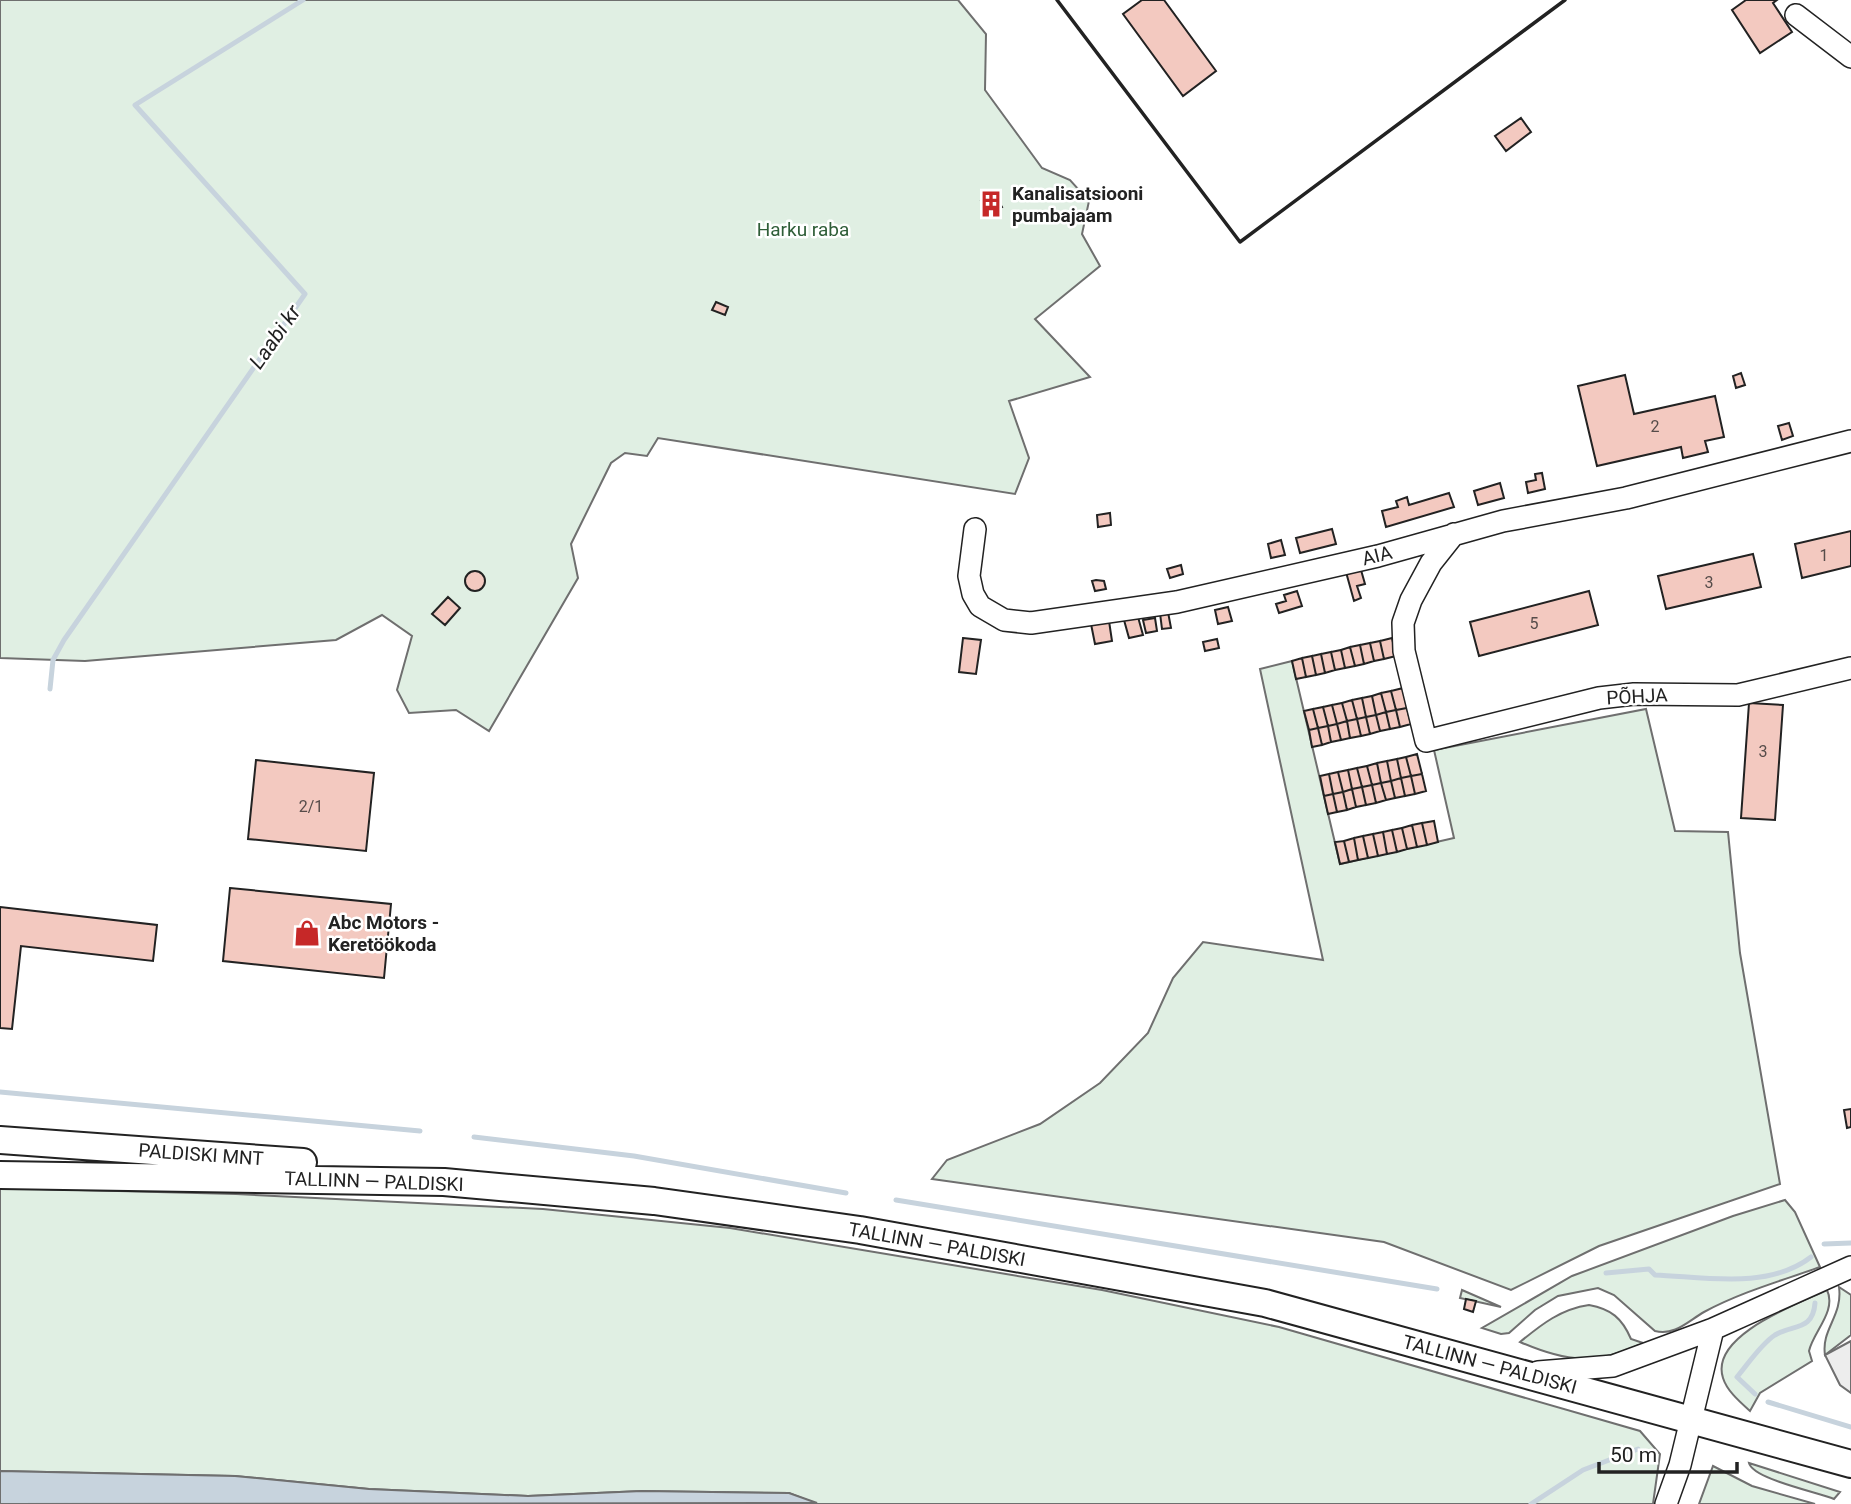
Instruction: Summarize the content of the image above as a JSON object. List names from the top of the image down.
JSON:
{
  "streets": {
    "main road": ["PALDISKI MNT", "TALLINN — PALDISKI"],
    "street": ["AIA", "PÕHJA"]
  },
  "crossings": [
    ["AIA", "PÕHJA"],
    ["PALDISKI MNT", "TALLINN — PALDISKI"]
  ],
  "water": ["Laabi kr"],
  "parks": ["Harku raba"],
  "places": {
    "building": ["Kanalisatsiooni pumbajaam"],
    "shop": ["Abc Motors - Keretöökoda"]
  },
  "house_numbers": [
    "2",
    "1",
    "3",
    "5",
    "3",
    "2/1"
  ],
  "scale_bar": "50 m"
}
